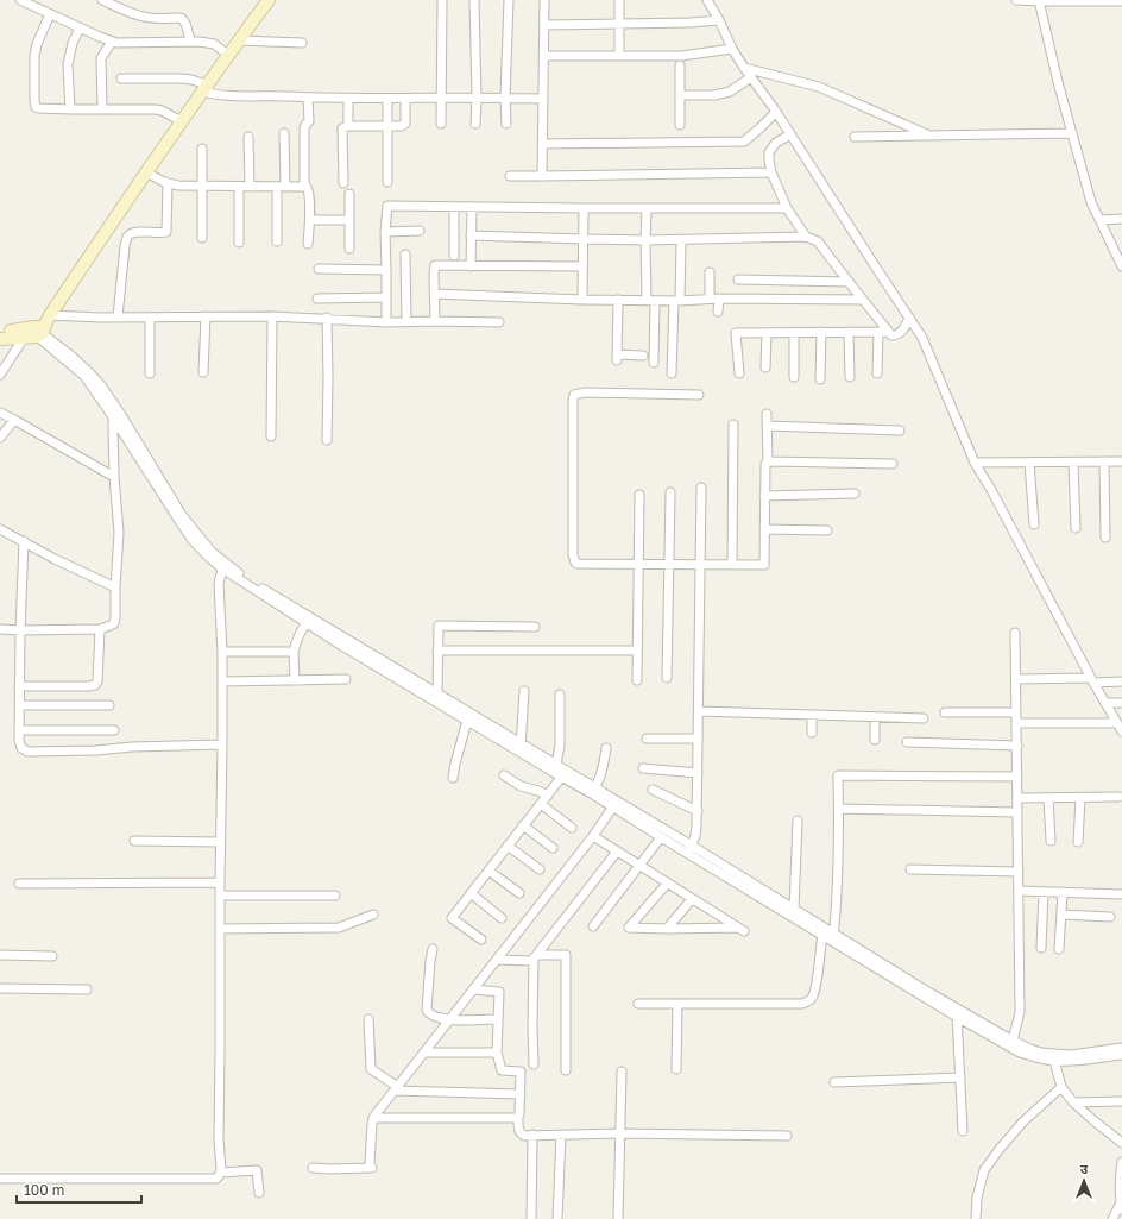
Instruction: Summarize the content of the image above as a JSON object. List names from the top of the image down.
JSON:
{
  "scale_bar": "100 m",
  "north": "top"
}
